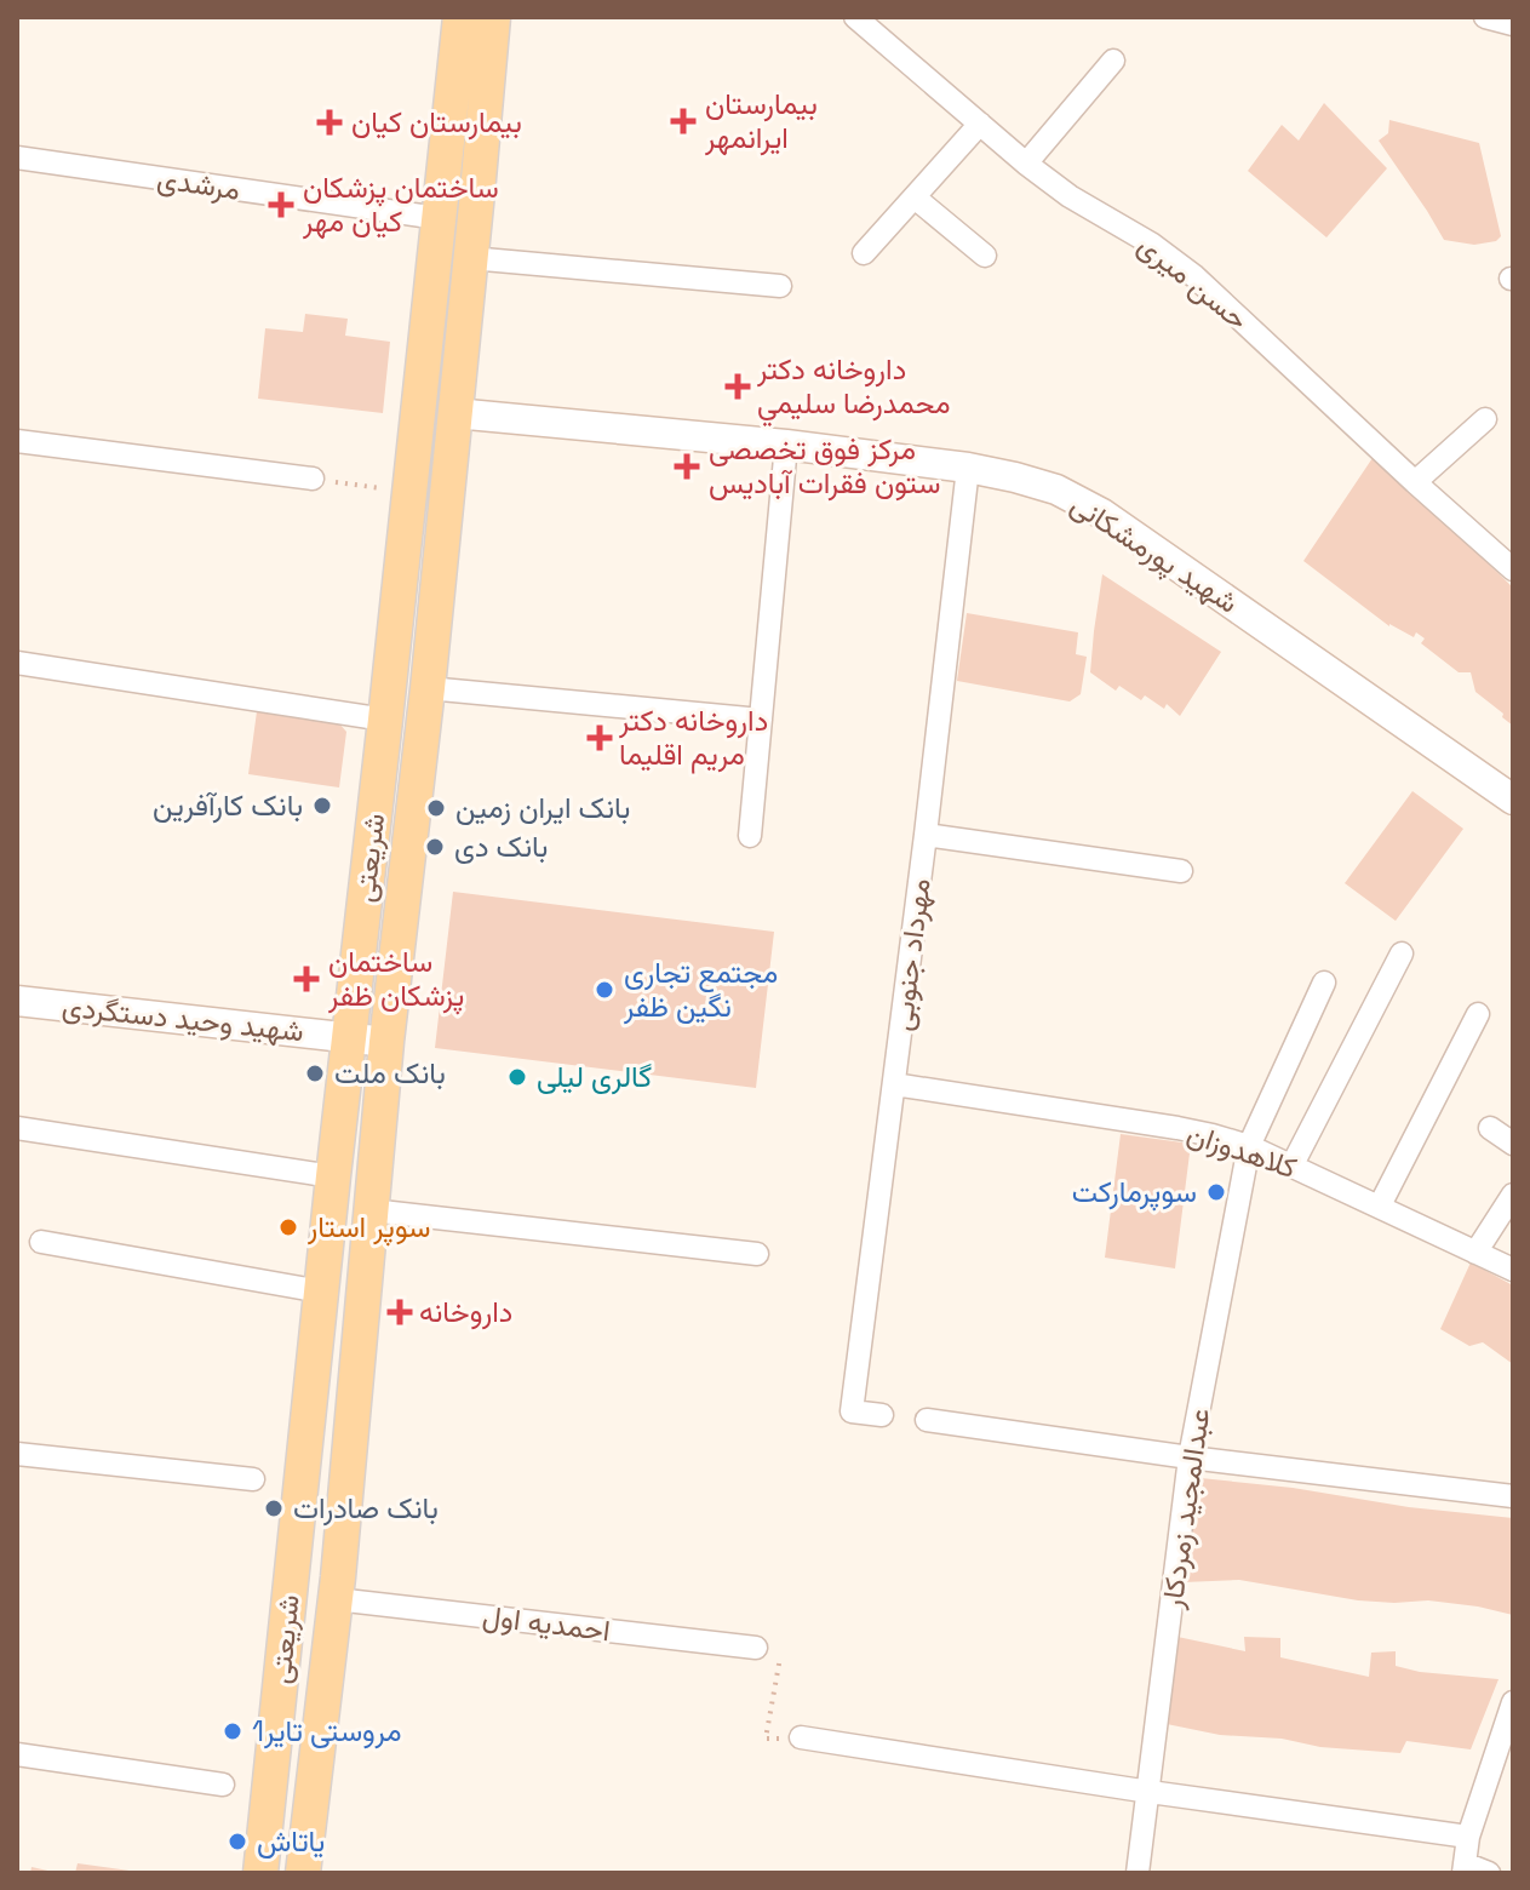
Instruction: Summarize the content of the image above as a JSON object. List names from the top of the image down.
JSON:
{
  "streets": {
    "main road": ["شریعتی"],
    "street": [
      "مرشدی",
      "حسن میری",
      "شهید پورمشکانی",
      "مهرداد جنوبی",
      "شهید وحید دستگردی",
      "کلاهدوزان",
      "عبدالمجید زمردکار",
      "احمدیه اول"
    ]
  },
  "crossings": [
    ["مرشدی", "شریعتی"],
    ["شهید پورمشکانی", "شریعتی"],
    ["شهید پورمشکانی", "مهرداد جنوبی"],
    ["شریعتی", "شهید وحید دستگردی"],
    ["شریعتی", "احمدیه اول"],
    ["مهرداد جنوبی", "کلاهدوزان"],
    ["کلاهدوزان", "عبدالمجید زمردکار"]
  ],
  "places": {
    "health": [
      "بیمارستان ایرانمهر",
      "بیمارستان کیان",
      "ساختمان پزشکان کیان مهر",
      "داروخانه دكتر محمدرضا سليمي",
      "مرکز فوق تخصصی ستون فقرات آبادیس",
      "داروخانه دکتر مریم اقلیما",
      "ساختمان پزشکان ظفر",
      "داروخانه"
    ],
    "other": [
      "بانک کارآفرین",
      "بانک ایران زمین",
      "بانک دی",
      "مجتمع تجاری نگین ظفر",
      "بانک ملت",
      "گالری لیلی",
      "سوپرمارکت",
      "سوپر استار",
      "بانک صادرات",
      "مروستی تایر1",
      "یاتاش"
    ]
  }
}
